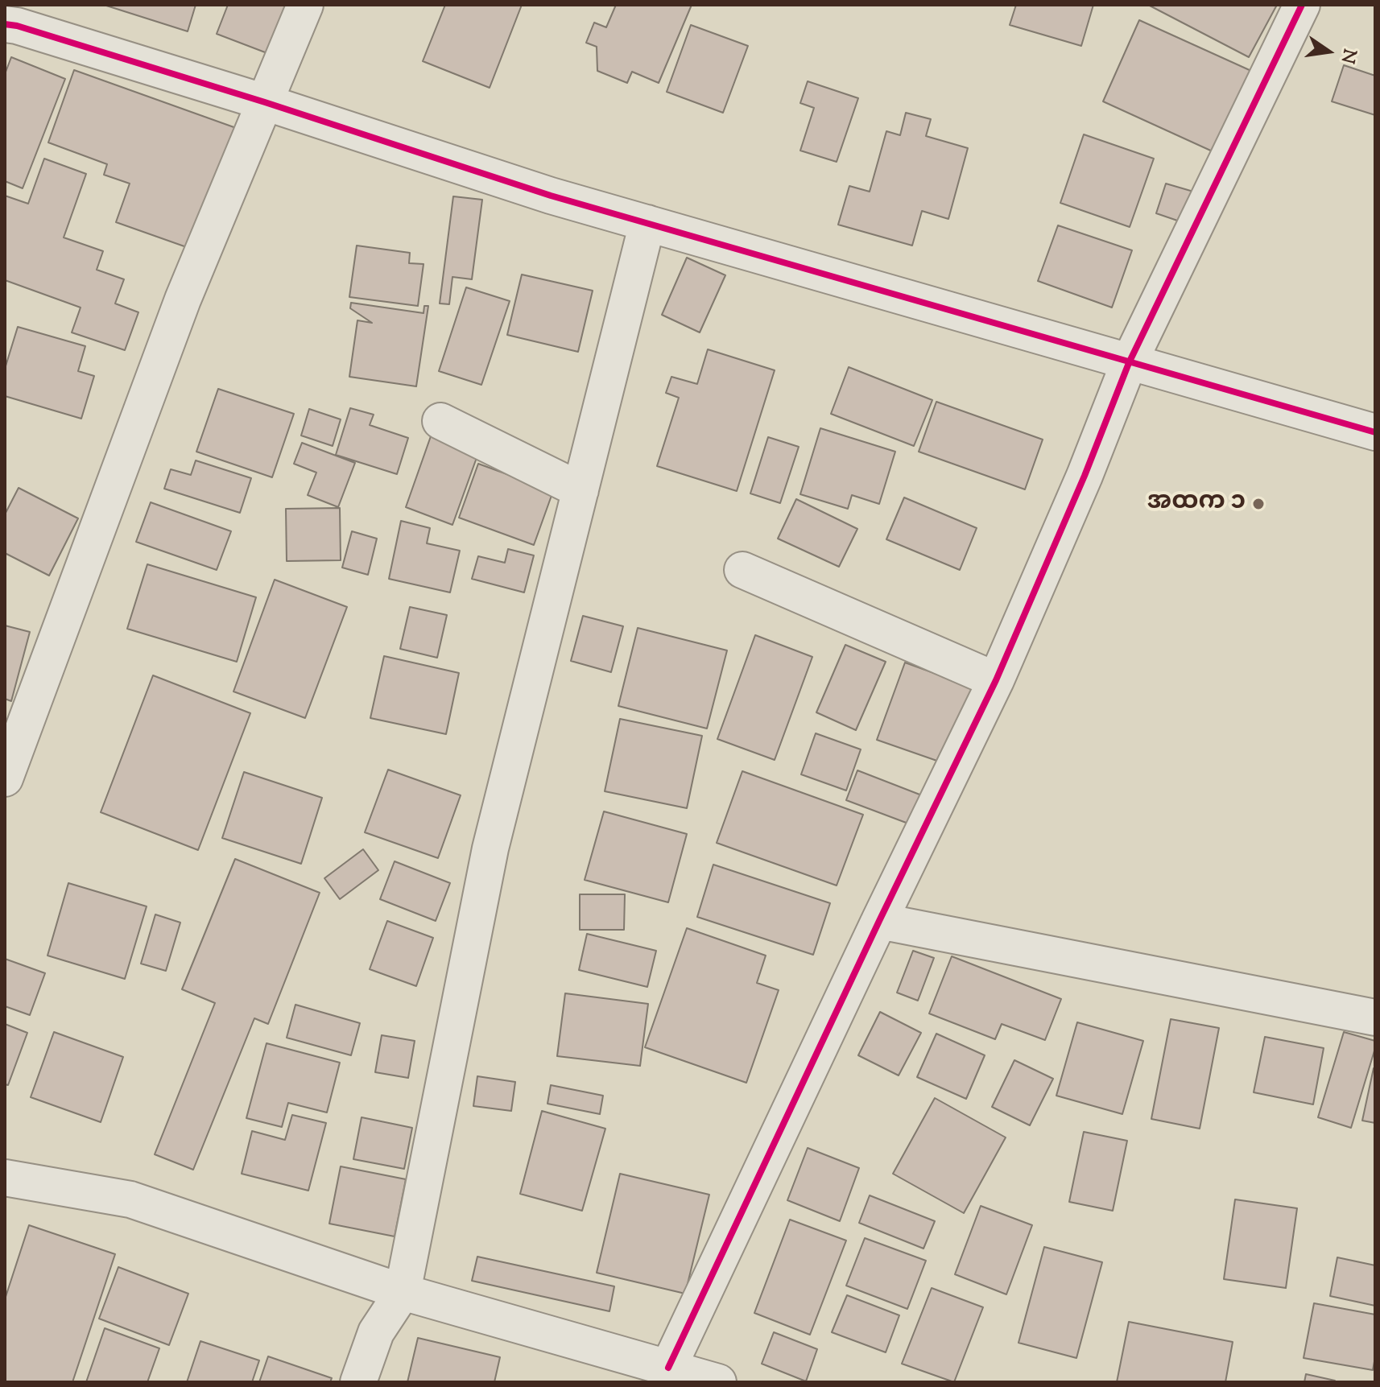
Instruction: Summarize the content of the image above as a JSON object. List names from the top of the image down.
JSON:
{
  "places": ["အထက ၁"],
  "north": "right"
}
